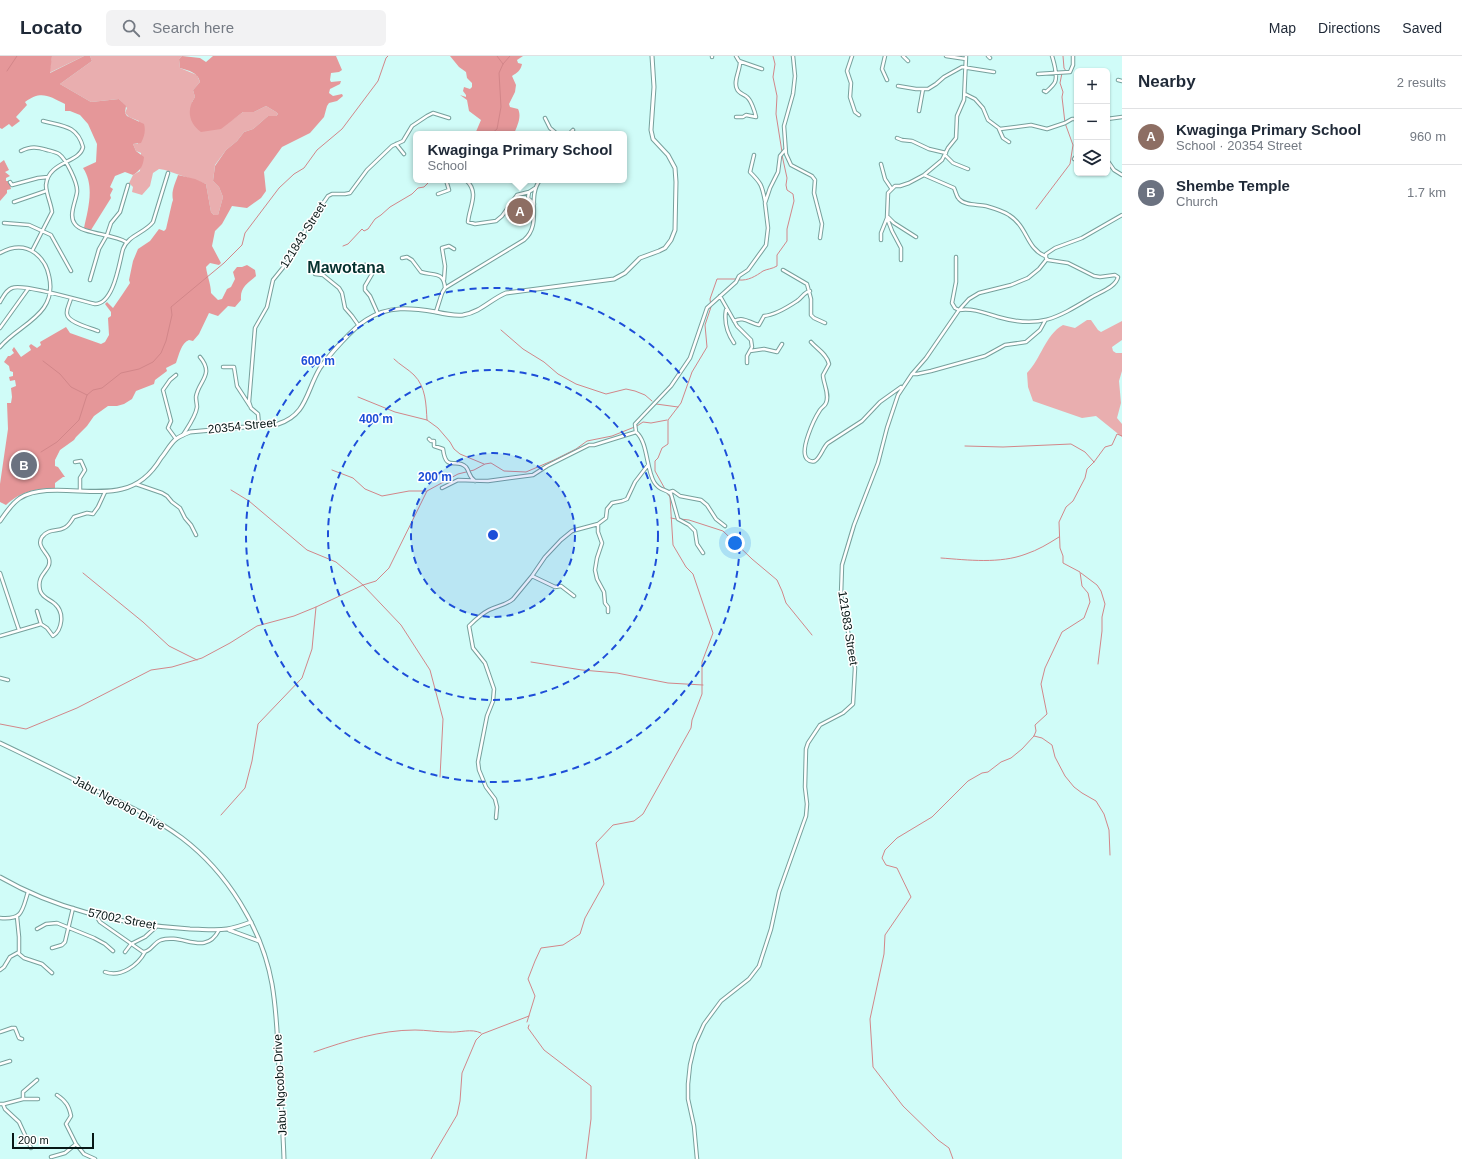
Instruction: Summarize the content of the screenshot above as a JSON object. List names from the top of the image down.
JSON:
{
  "streets": {
    "street": [
      "121843 Street",
      "20354 Street",
      "121983 Street",
      "Jabu Ngcobo Drive",
      "57002 Street"
    ]
  },
  "crossings": [
    ["121843 Street", "20354 Street"],
    ["Jabu Ngcobo Drive", "57002 Street"]
  ],
  "districts": ["Mawotana"],
  "scale_bar": "200 m",
  "page": {
    "header": "Locato",
    "search": "Search here",
    "nav": ["Map", "Directions", "Saved"],
    "heading": ["Nearby", "2 results"],
    "map_buttons": ["+", "−"],
    "list": [
      {
        "mark": "A",
        "name": "Kwaginga Primary School",
        "note": "School · 20354 Street",
        "value": "960 m"
      },
      {
        "mark": "B",
        "name": "Shembe Temple",
        "note": "Church",
        "value": "1.7 km"
      }
    ],
    "popup": ["Kwaginga Primary School", "School"],
    "pins": ["A", "B"],
    "scale": "200 m"
  },
  "rings": ["600 m", "400 m", "200 m"]
}
